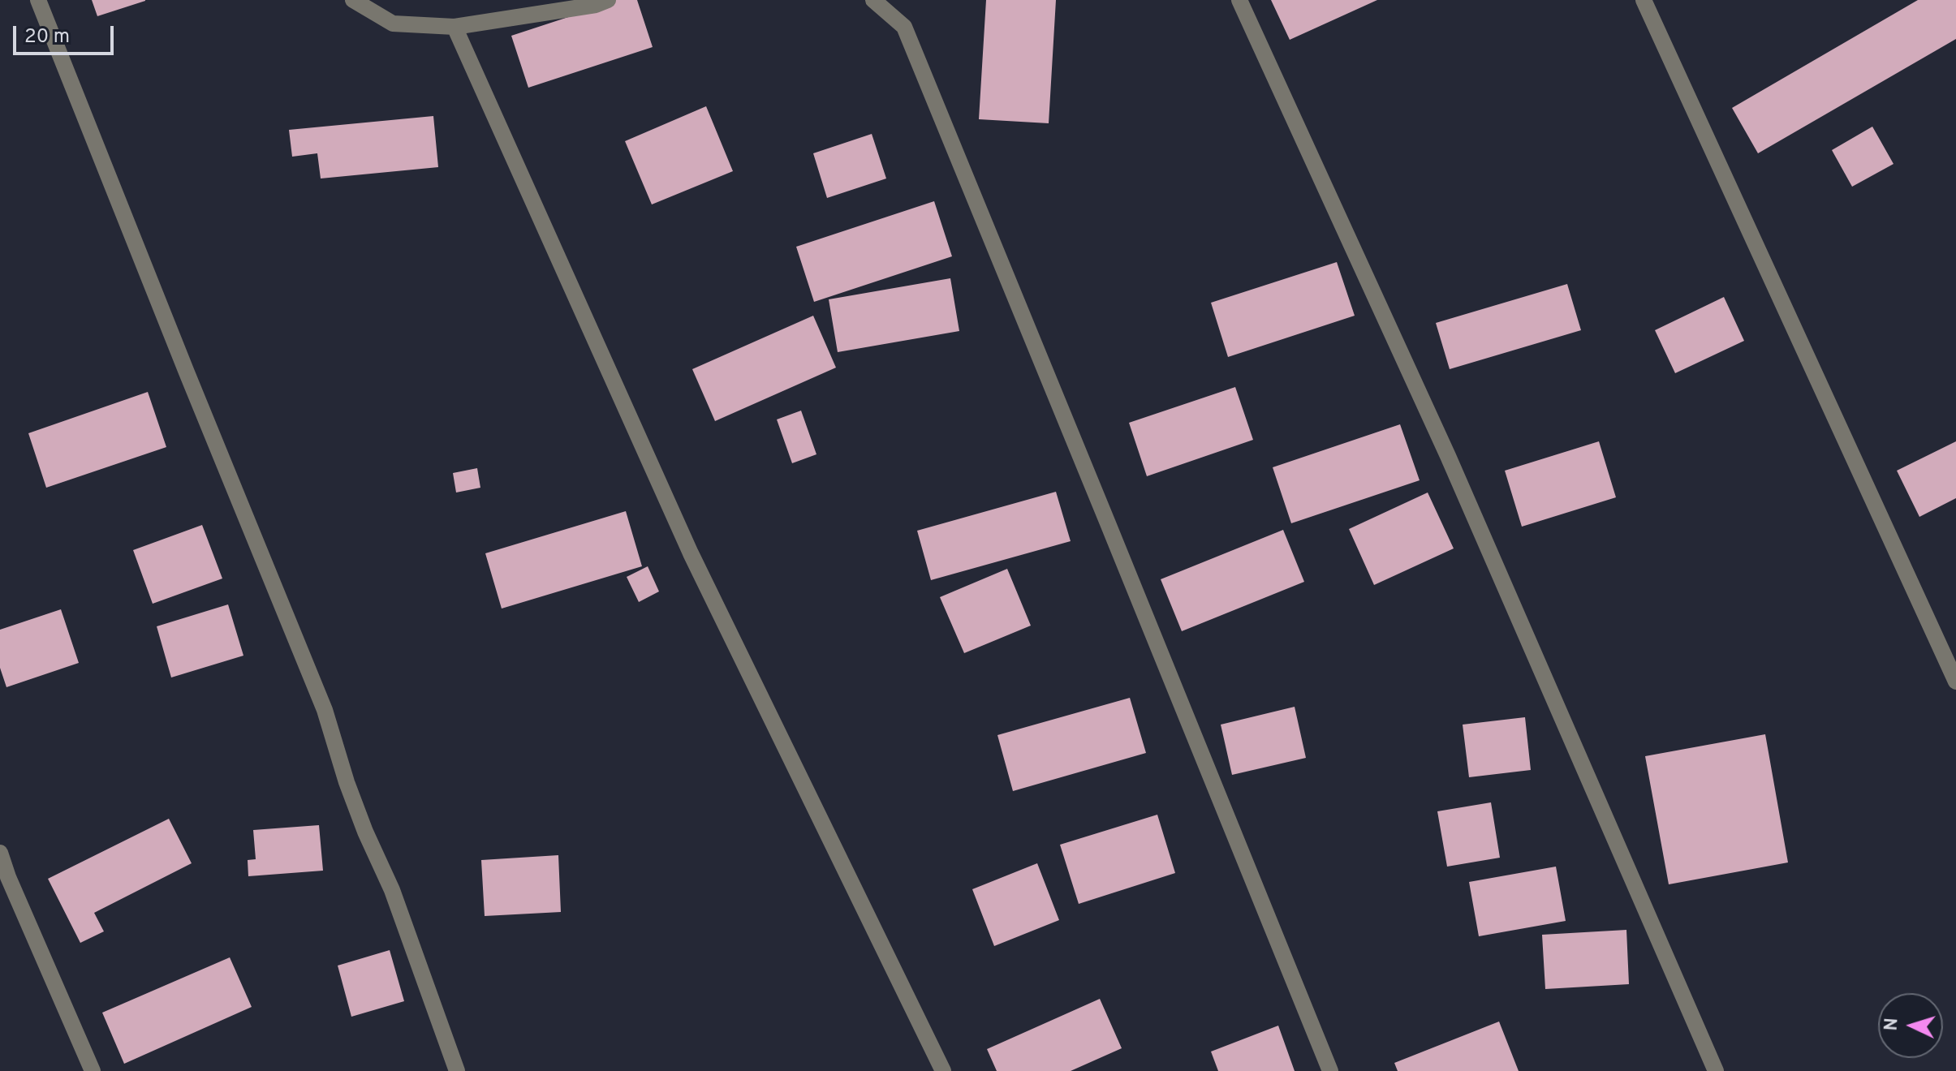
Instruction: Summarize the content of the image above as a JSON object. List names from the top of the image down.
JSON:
{
  "scale_bar": "20 m",
  "north": "left"
}
